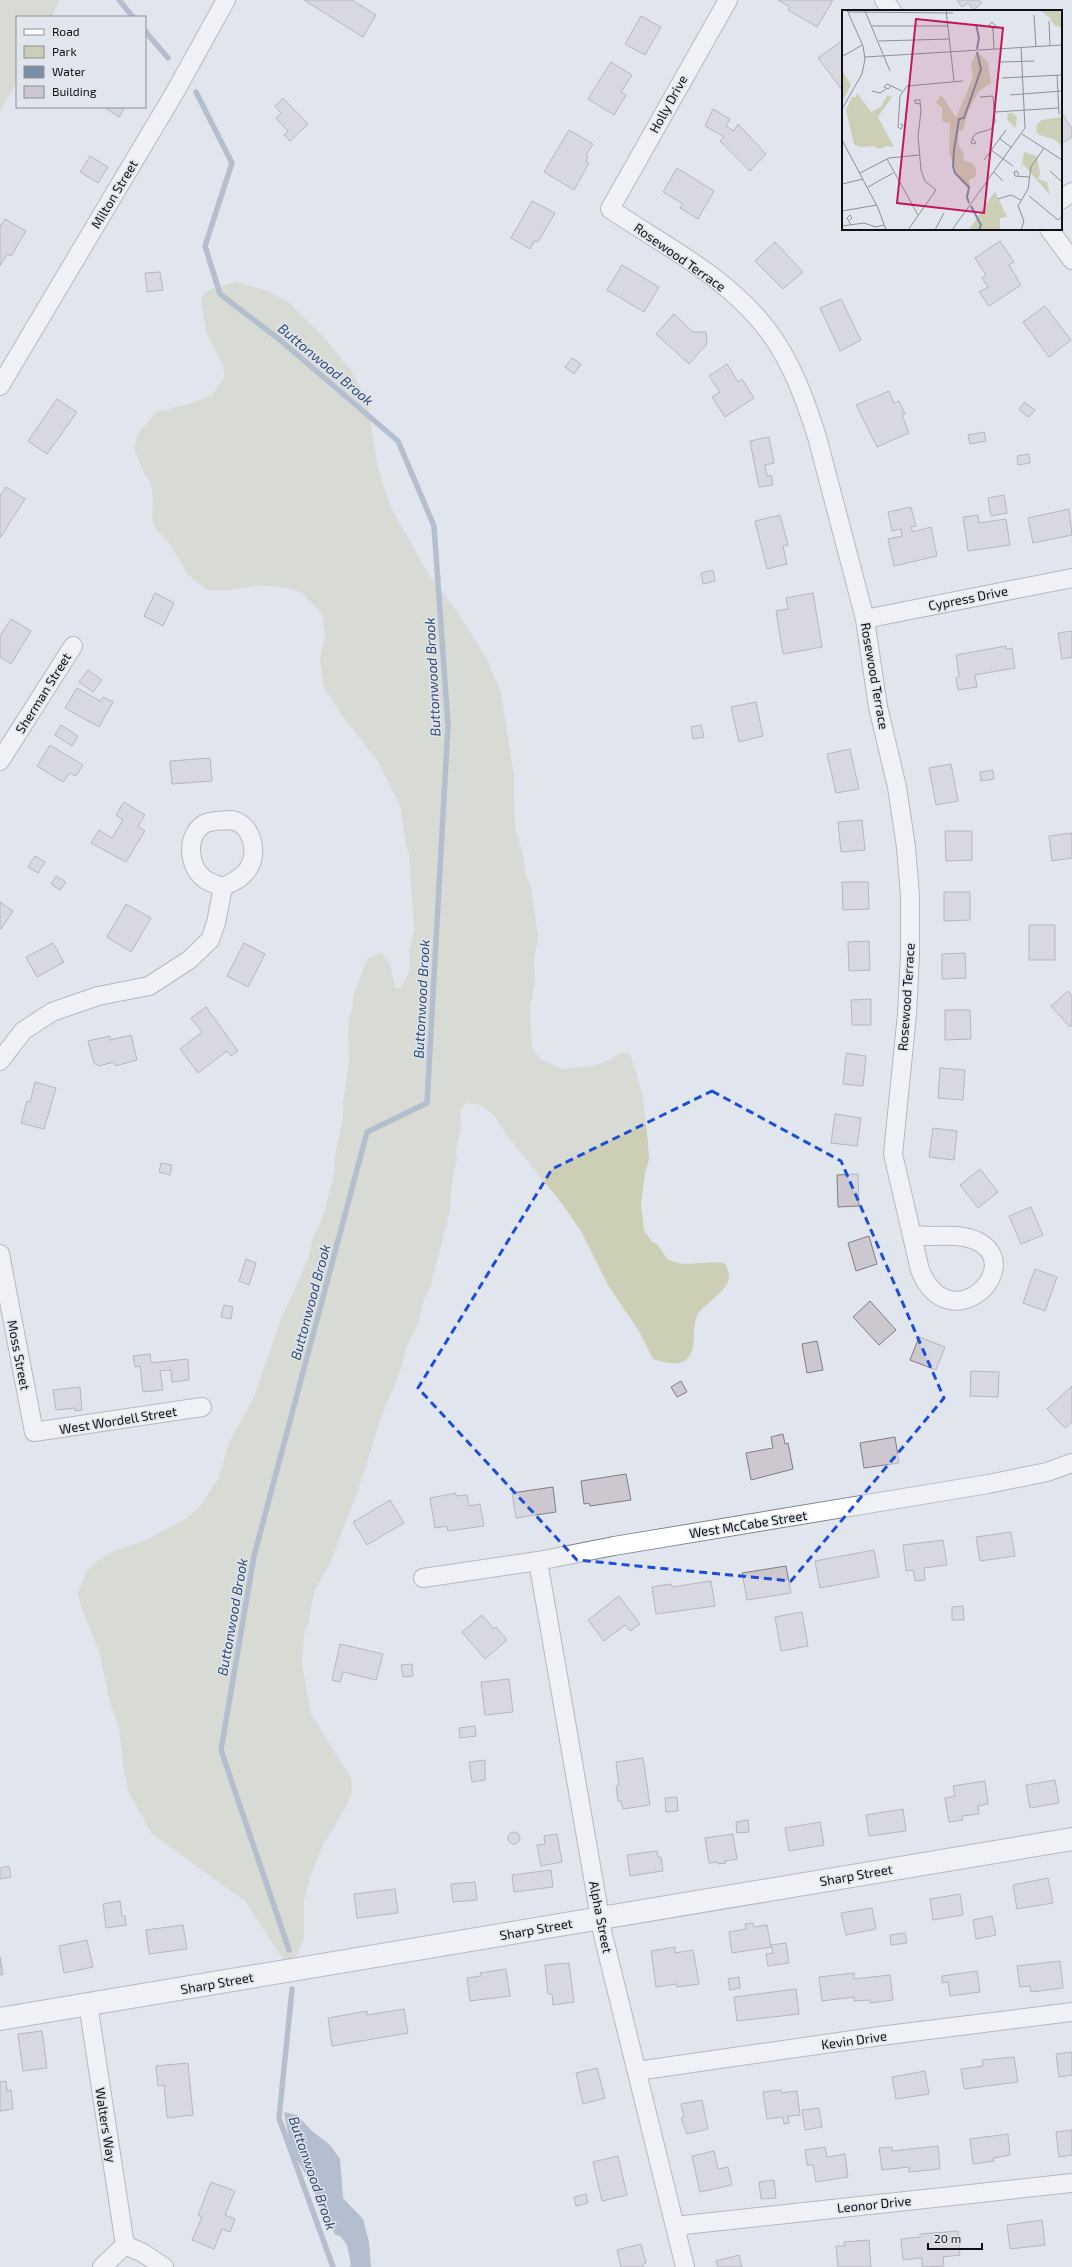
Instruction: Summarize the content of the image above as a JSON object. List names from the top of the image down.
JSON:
{
  "streets": {
    "street": [
      "Holly Drive",
      "Milton Street",
      "Rosewood Terrace",
      "Cypress Drive",
      "Sherman Street",
      "Moss Street",
      "West Wordell Street",
      "West McCabe Street",
      "Sharp Street",
      "Alpha Street",
      "Kevin Drive",
      "Walters Way",
      "Leonor Drive"
    ]
  },
  "crossings": [
    ["Holly Drive", "Rosewood Terrace"],
    ["Rosewood Terrace", "Cypress Drive"],
    ["Moss Street", "West Wordell Street"],
    ["West McCabe Street", "Alpha Street"],
    ["Sharp Street", "Alpha Street"],
    ["Sharp Street", "Walters Way"],
    ["Alpha Street", "Kevin Drive"],
    ["Alpha Street", "Leonor Drive"]
  ],
  "water": ["Buttonwood Brook"],
  "legend": [
    "Road",
    "Park",
    "Water",
    "Building"
  ],
  "scale_bar": "20 m"
}
